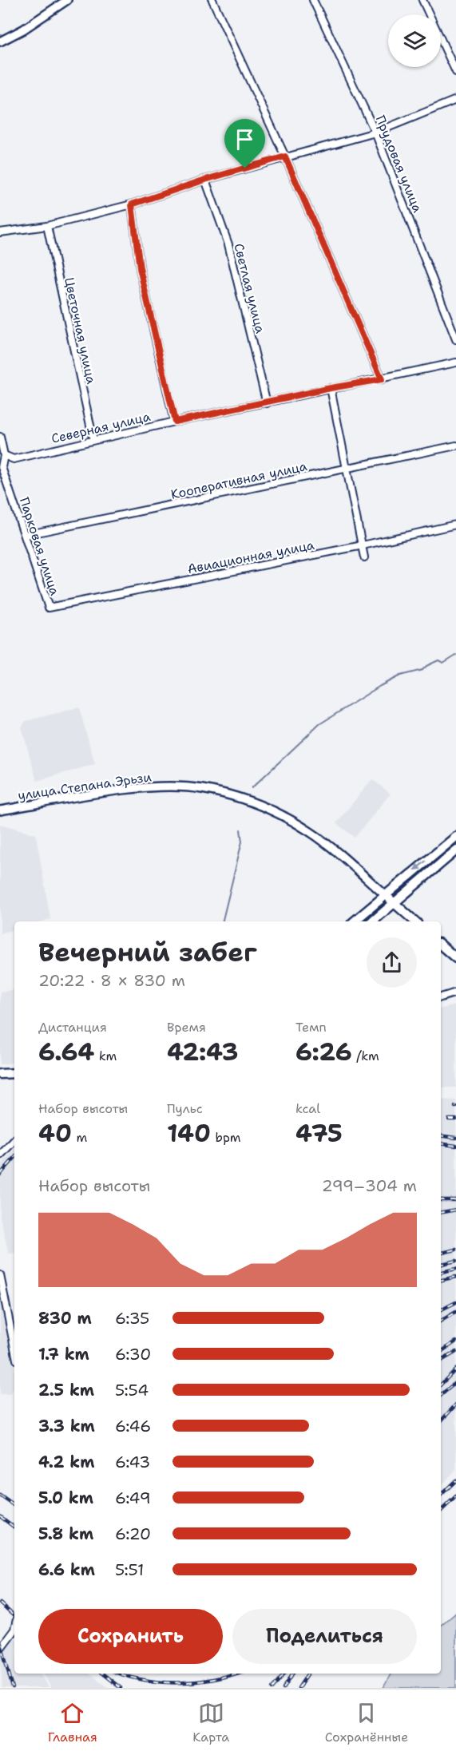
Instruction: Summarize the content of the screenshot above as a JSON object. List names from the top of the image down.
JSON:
{
  "streets": {
    "main road": ["улица Степана Эрьзи"],
    "street": [
      "Прудовая улица",
      "Светлая улица",
      "Цветочная улица",
      "Северная улица",
      "Кооперативная улица",
      "Парковая улица",
      "Авиационная улица"
    ]
  },
  "crossings": [
    ["Светлая улица", "Северная улица"],
    ["Цветочная улица", "Северная улица"],
    ["Северная улица", "Парковая улица"],
    ["Кооперативная улица", "Парковая улица"],
    ["Парковая улица", "Авиационная улица"]
  ],
  "page": {
    "heading": ["Вечерний забег", "20:22 · 8 × 830 m"],
    "stats": [
      ["Дистанция", "6.64 km"],
      ["Время", "42:43"],
      ["Темп", "6:26 /km"],
      ["Набор высоты", "40 m"],
      ["Пульс", "140 bpm"],
      ["kcal", "475"]
    ],
    "chart": ["Набор высоты", "299–304 m"],
    "list": [
      {
        "name": "830 m",
        "note": "6:35"
      },
      {
        "name": "1.7 km",
        "note": "6:30"
      },
      {
        "name": "2.5 km",
        "note": "5:54"
      },
      {
        "name": "3.3 km",
        "note": "6:46"
      },
      {
        "name": "4.2 km",
        "note": "6:43"
      },
      {
        "name": "5.0 km",
        "note": "6:49"
      },
      {
        "name": "5.8 km",
        "note": "6:20"
      },
      {
        "name": "6.6 km",
        "note": "5:51"
      }
    ],
    "buttons": ["Сохранить", "Поделиться"],
    "tabs": ["Главная", "Карта", "Сохранённые"]
  }
}
